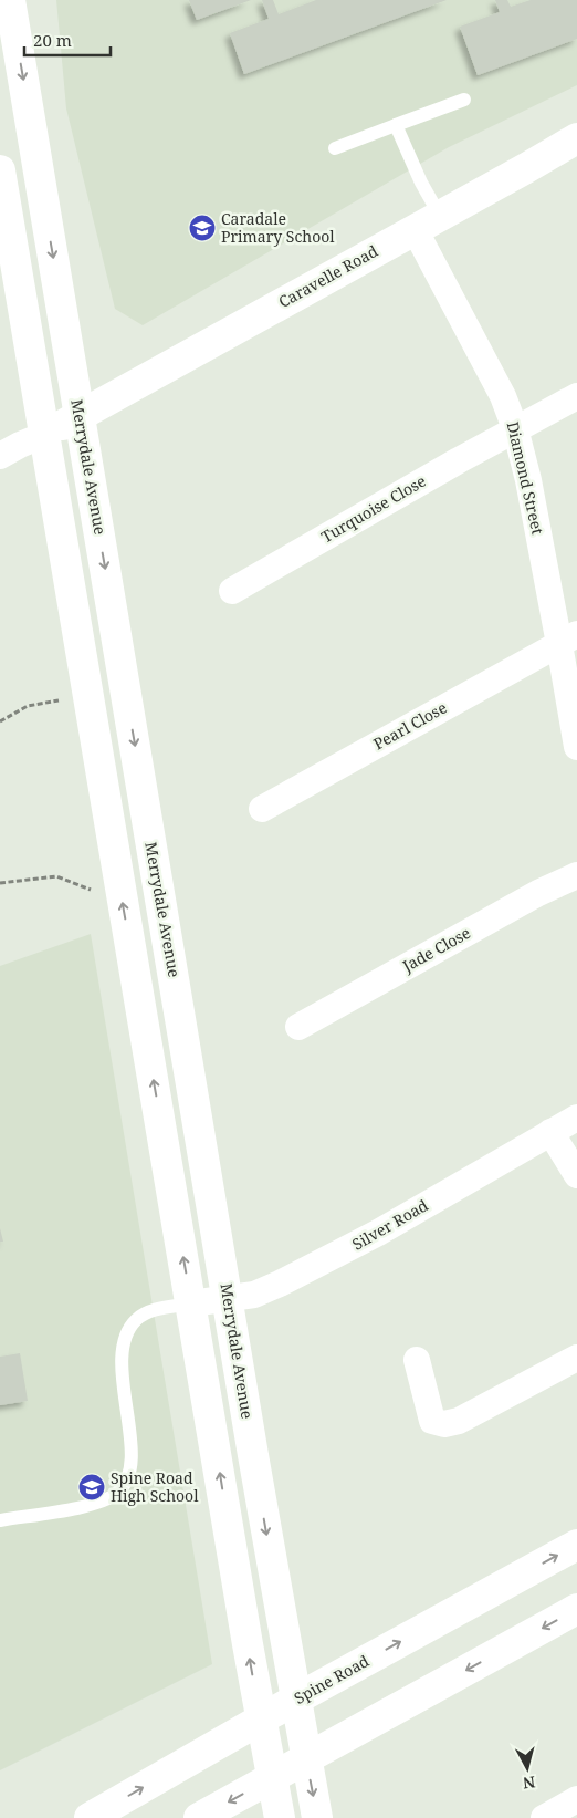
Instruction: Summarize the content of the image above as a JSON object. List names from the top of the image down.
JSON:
{
  "streets": {
    "street": [
      "Caravelle Road",
      "Merrydale Avenue",
      "Diamond Street",
      "Turquoise Close",
      "Pearl Close",
      "Jade Close",
      "Silver Road",
      "Spine Road"
    ]
  },
  "crossings": [
    ["Caravelle Road", "Merrydale Avenue"],
    ["Caravelle Road", "Diamond Street"],
    ["Merrydale Avenue", "Silver Road"],
    ["Merrydale Avenue", "Spine Road"],
    ["Diamond Street", "Turquoise Close"],
    ["Diamond Street", "Pearl Close"]
  ],
  "places": {
    "school or university": ["Caradale Primary School", "Spine Road High School"]
  },
  "scale_bar": "20 m",
  "north": "bottom"
}
